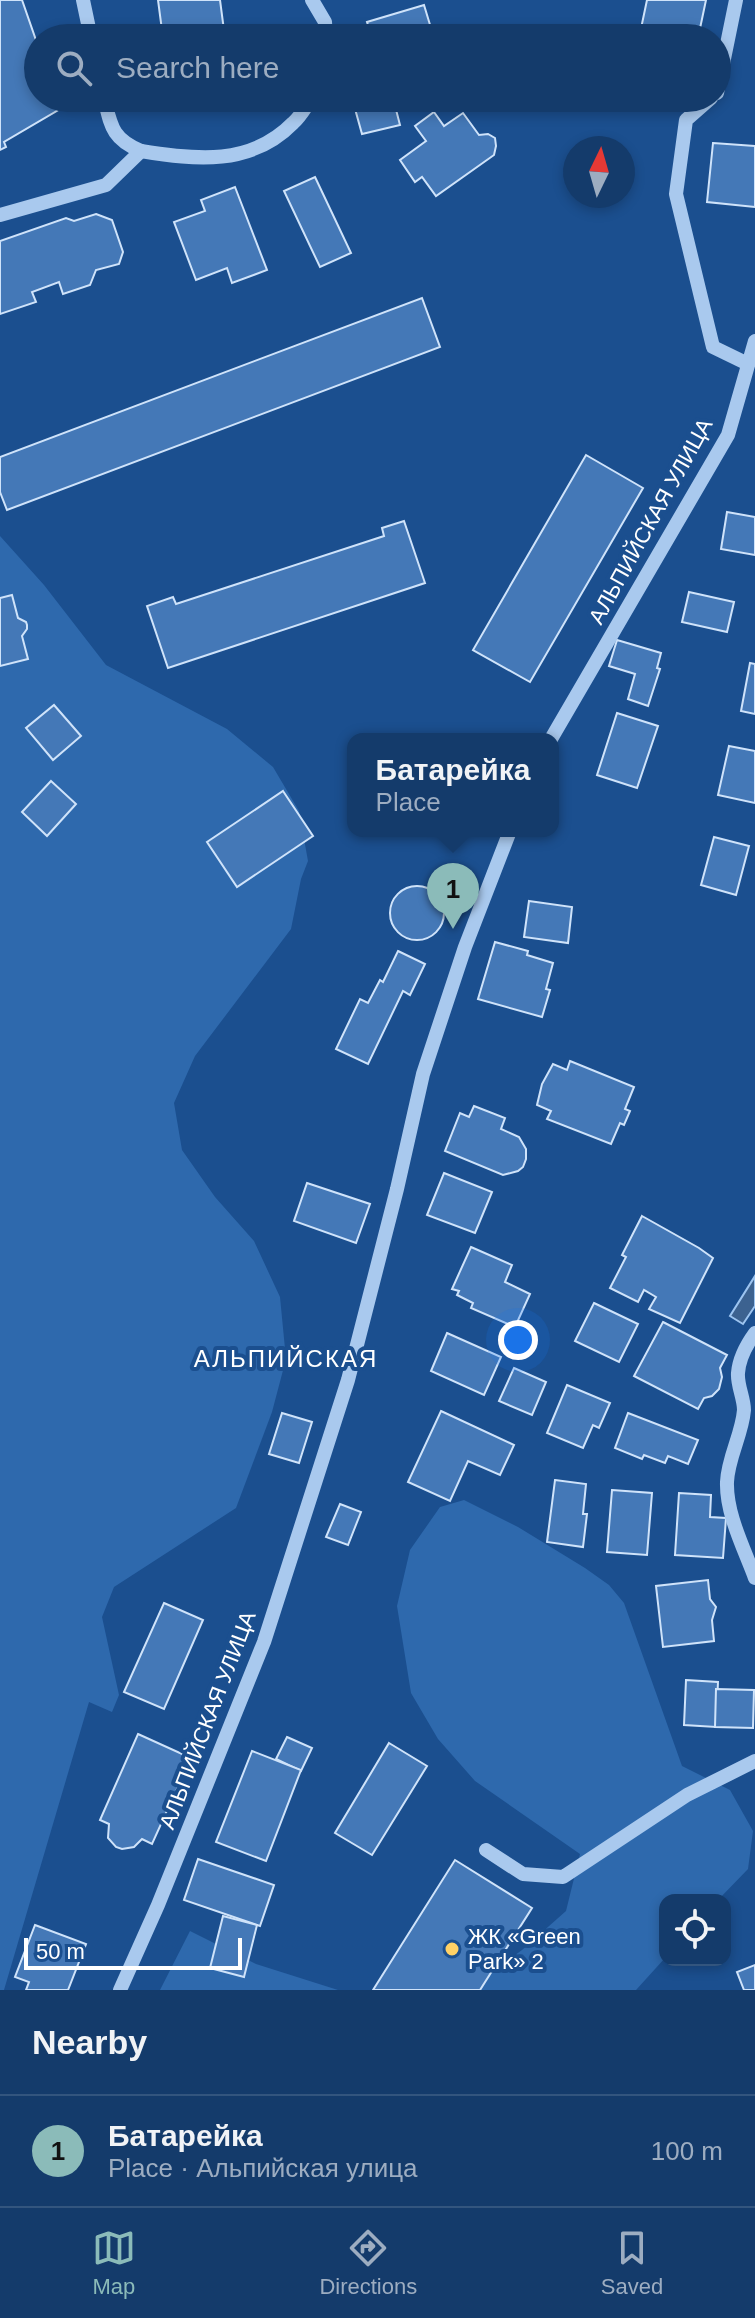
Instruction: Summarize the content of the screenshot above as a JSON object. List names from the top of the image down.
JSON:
{
  "streets": {
    "street": ["АЛЬПИЙСКАЯ УЛИЦА"]
  },
  "districts": ["АЛЬПИЙСКАЯ"],
  "places": ["ЖК «Green Park» 2"],
  "scale_bar": "50 m",
  "north": "top",
  "page": {
    "search": "Search here",
    "popup": ["Батарейка", "Place"],
    "pins": "1",
    "scale": "50 m",
    "heading": "Nearby",
    "list": [
      {
        "mark": "1",
        "name": "Батарейка",
        "note": "Place · Альпийская улица",
        "value": "100 m"
      }
    ],
    "nav": ["Map", "Directions", "Saved"]
  }
}
